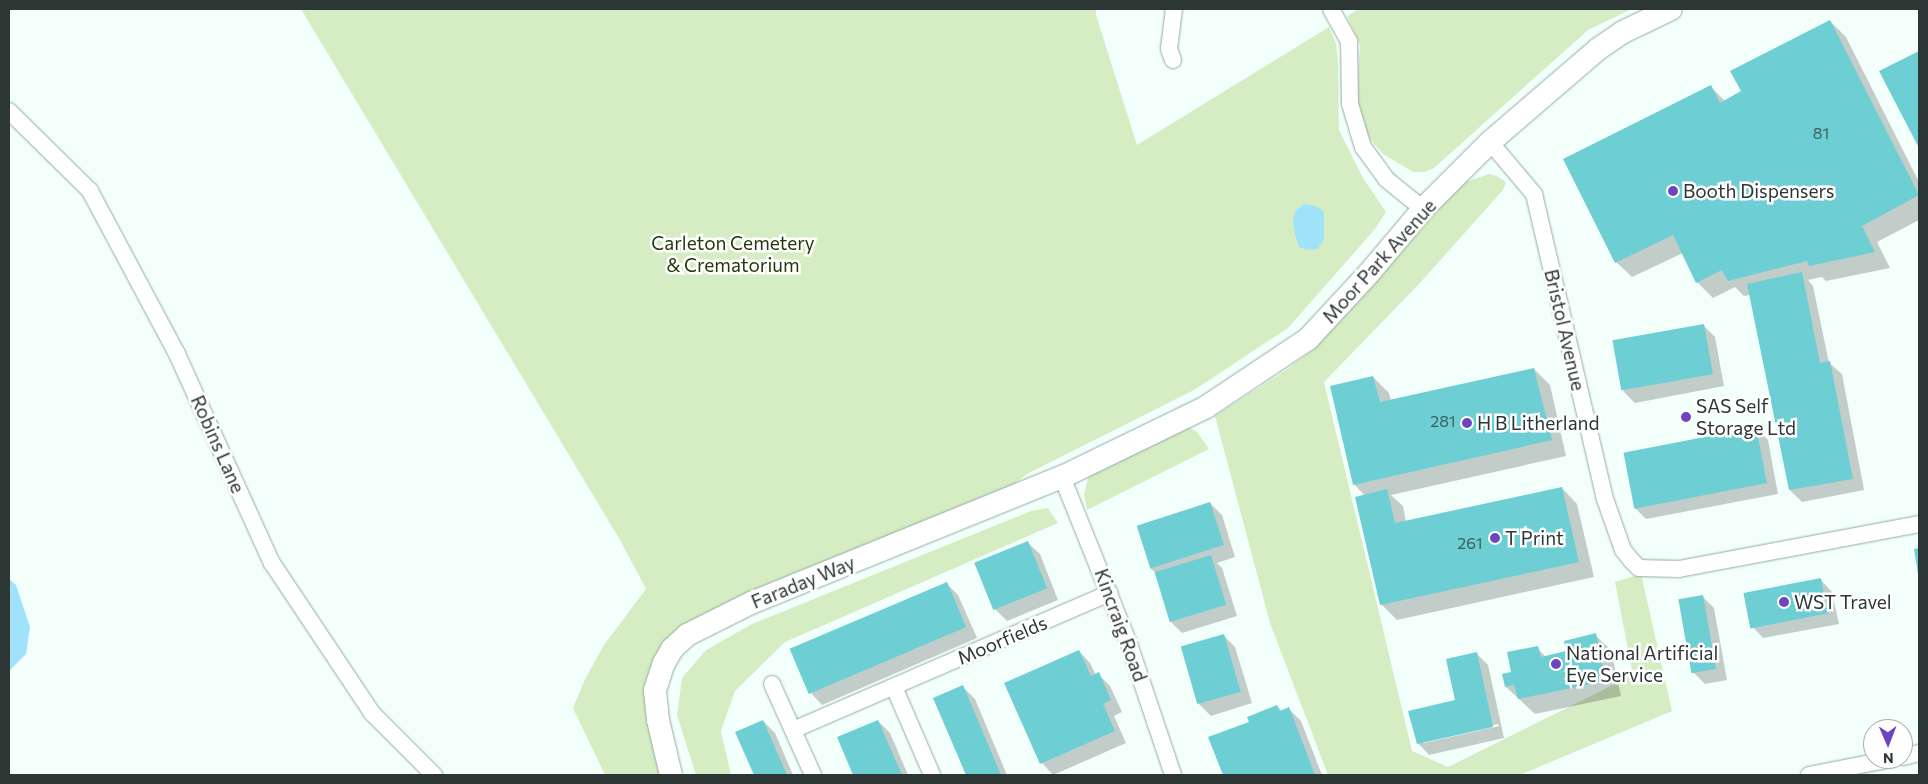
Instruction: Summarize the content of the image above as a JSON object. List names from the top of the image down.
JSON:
{
  "streets": {
    "street": [
      "Moor Park Avenue",
      "Bristol Avenue",
      "Robins Lane",
      "Faraday Way",
      "Kincraig Road",
      "Moorfields"
    ]
  },
  "crossings": [
    ["Moor Park Avenue", "Bristol Avenue"],
    ["Moor Park Avenue", "Faraday Way"],
    ["Moor Park Avenue", "Kincraig Road"],
    ["Faraday Way", "Kincraig Road"],
    ["Kincraig Road", "Moorfields"]
  ],
  "parks": ["Carleton Cemetery & Crematorium"],
  "places": [
    "Booth Dispensers",
    "SAS Self Storage Ltd",
    "H B Litherland",
    "T Print",
    "WST Travel",
    "National Artificial Eye Service"
  ],
  "house_numbers": ["81", "281", "261"],
  "north": "bottom"
}
